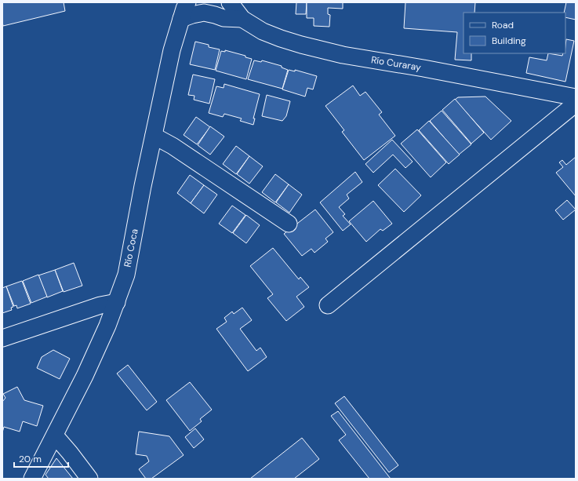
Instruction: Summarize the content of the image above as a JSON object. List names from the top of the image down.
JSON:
{
  "streets": {
    "street": ["Río Curaray", "Río Coca"]
  },
  "legend": ["Road", "Building"],
  "scale_bar": "20 m"
}
